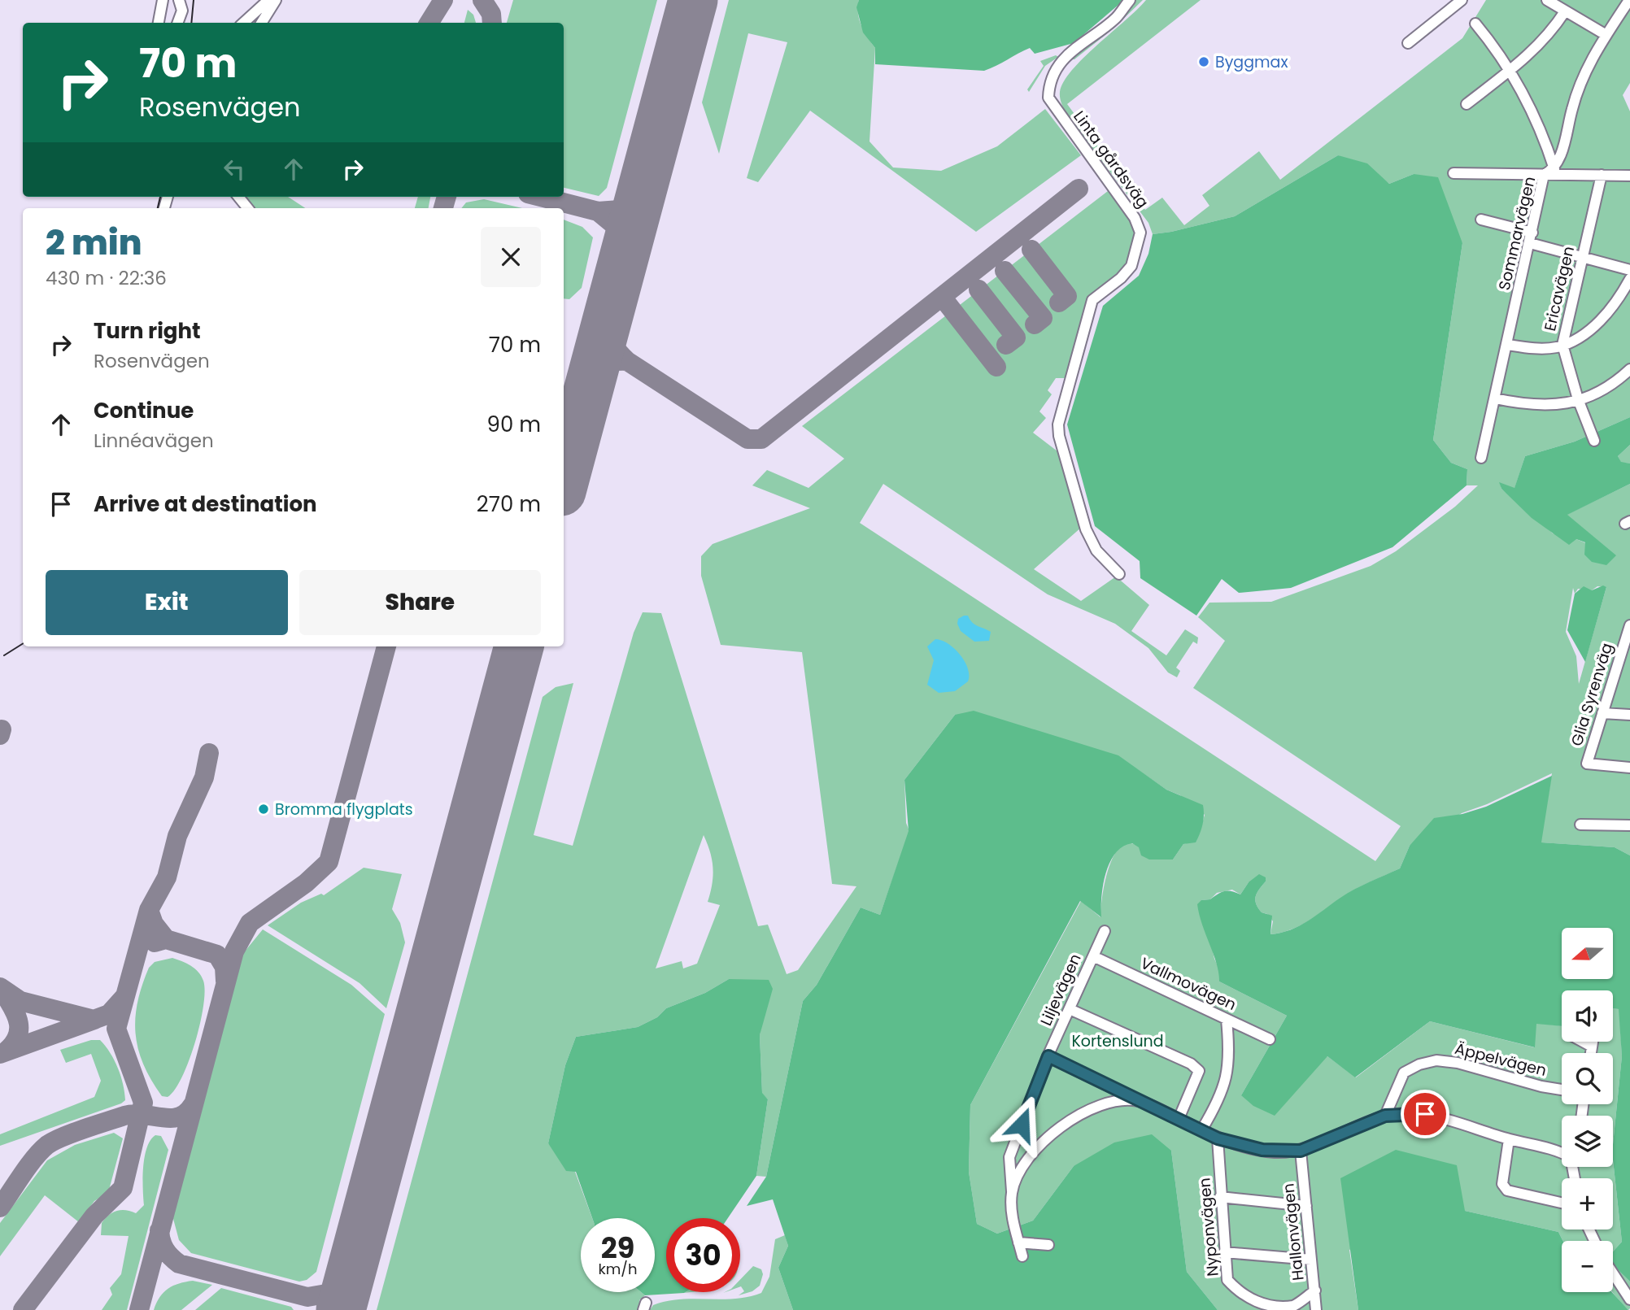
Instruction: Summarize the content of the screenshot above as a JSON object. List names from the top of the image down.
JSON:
{
  "streets": {
    "street": [
      "Linta gårdsväg",
      "Sommarvägen",
      "Ericavägen",
      "Glia Syrenväg",
      "Vallmovägen",
      "Liljevägen",
      "Äppelvägen",
      "Nyponvägen",
      "Hallonvägen"
    ]
  },
  "crossings": [
    ["Vallmovägen", "Liljevägen"],
    ["Nyponvägen", "Hallonvägen"]
  ],
  "parks": ["Kortenslund"],
  "places": ["Byggmax", "Bromma flygplats"],
  "north": "left",
  "page": {
    "turn": ["70 m", "Rosenvägen"],
    "heading": ["2 min", "430 m · 22:36"],
    "list": [
      {
        "name": "Turn right",
        "note": "Rosenvägen",
        "value": "70 m"
      },
      {
        "name": "Continue",
        "note": "Linnéavägen",
        "value": "90 m"
      },
      {
        "name": "Arrive at destination",
        "value": "270 m"
      }
    ],
    "buttons": ["Exit", "Share"],
    "map_buttons": ["+", "−"],
    "speed": "29 km/h",
    "limit": "30"
  }
}
